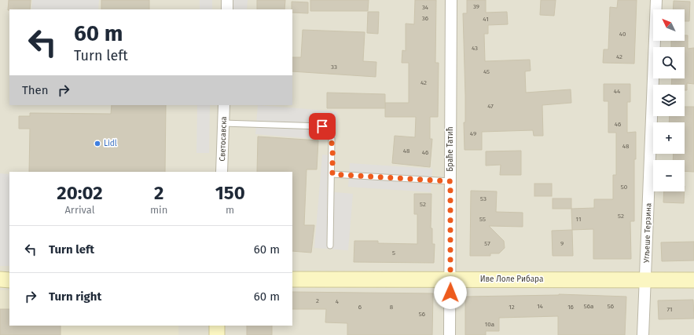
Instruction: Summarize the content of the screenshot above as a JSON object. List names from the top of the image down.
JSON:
{
  "streets": {
    "street": [
      "Светосавска",
      "Браће Татић",
      "Угљеше Терзина",
      "Иве Лоле Рибара"
    ]
  },
  "crossings": [
    ["Браће Татић", "Иве Лоле Рибара"],
    ["Угљеше Терзина", "Иве Лоле Рибара"]
  ],
  "places": ["Lidl"],
  "house_numbers": [
    "39",
    "34",
    "36",
    "41",
    "40",
    "43",
    "42",
    "33",
    "45",
    "42",
    "44",
    "47",
    "46",
    "49",
    "48",
    "48",
    "46",
    "50",
    "53",
    "52",
    "52",
    "55",
    "11",
    "57",
    "9",
    "5",
    "2",
    "4",
    "14",
    "56a",
    "56",
    "6",
    "8",
    "12",
    "16",
    "71",
    "56",
    "10a"
  ],
  "north": "top left",
  "page": {
    "map_buttons": ["+", "−"],
    "turn": ["60 m", "Turn left"],
    "then": "Then",
    "eta": [
      "20:02",
      "Arrival",
      "2",
      "min",
      "150",
      "m"
    ],
    "list": [
      {
        "name": "Turn left",
        "value": "60 m"
      },
      {
        "name": "Turn right",
        "value": "60 m"
      }
    ]
  }
}
